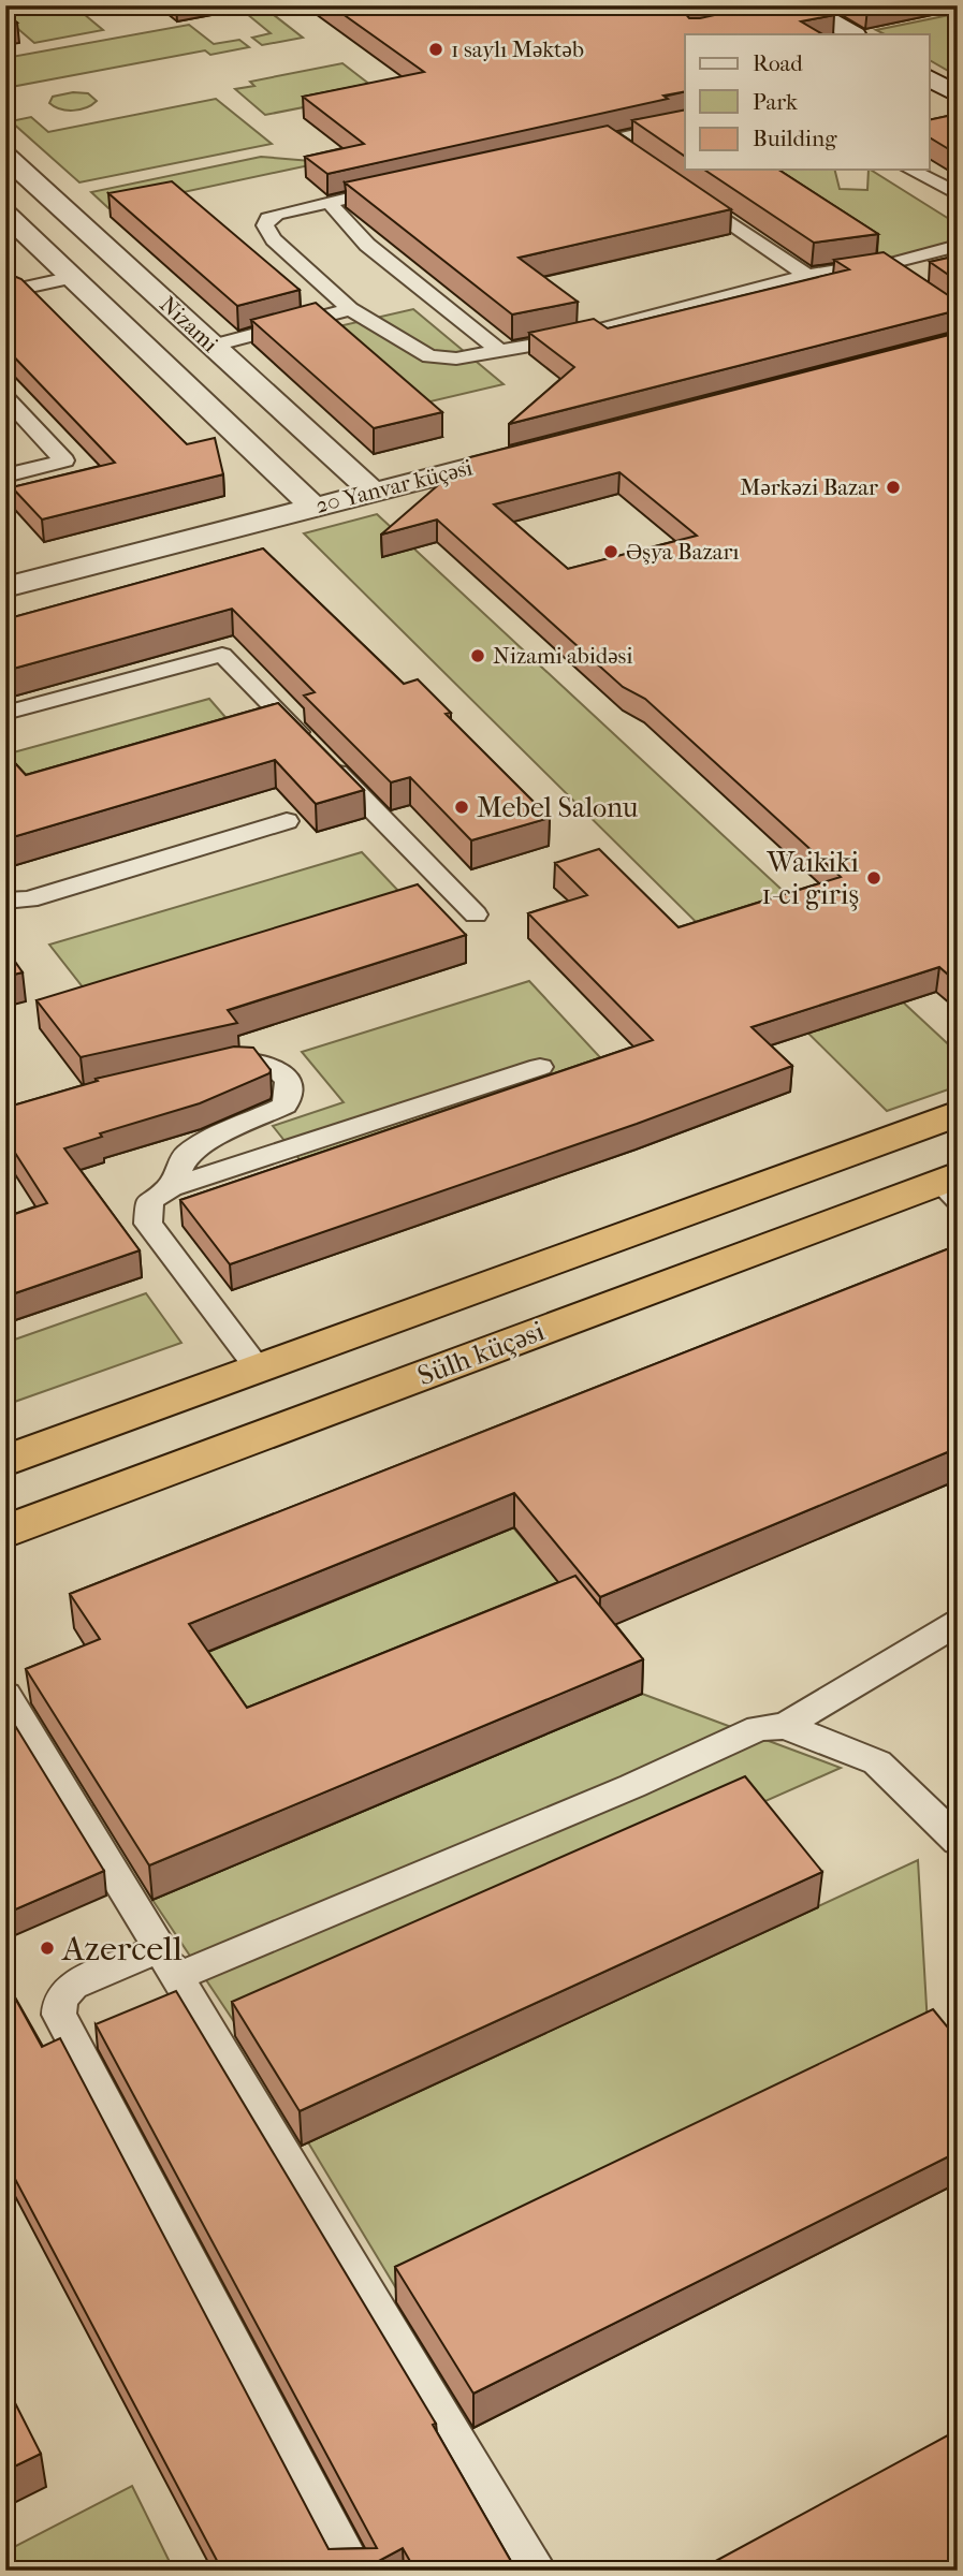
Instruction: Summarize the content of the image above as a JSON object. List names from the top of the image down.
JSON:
{
  "streets": {
    "highway": ["Sülh küçəsi"],
    "street": ["Nizami", "20 Yanvar küçəsi"]
  },
  "crossings": [
    ["Nizami", "20 Yanvar küçəsi"]
  ],
  "places": [
    "1 saylı Məktəb",
    "Mərkəzi Bazar",
    "Əşya Bazarı",
    "Nizami abidәsi",
    "Mebel Salonu",
    "Waikiki 1-ci giriş",
    "Azercell"
  ],
  "legend": ["Road", "Park", "Building"]
}
